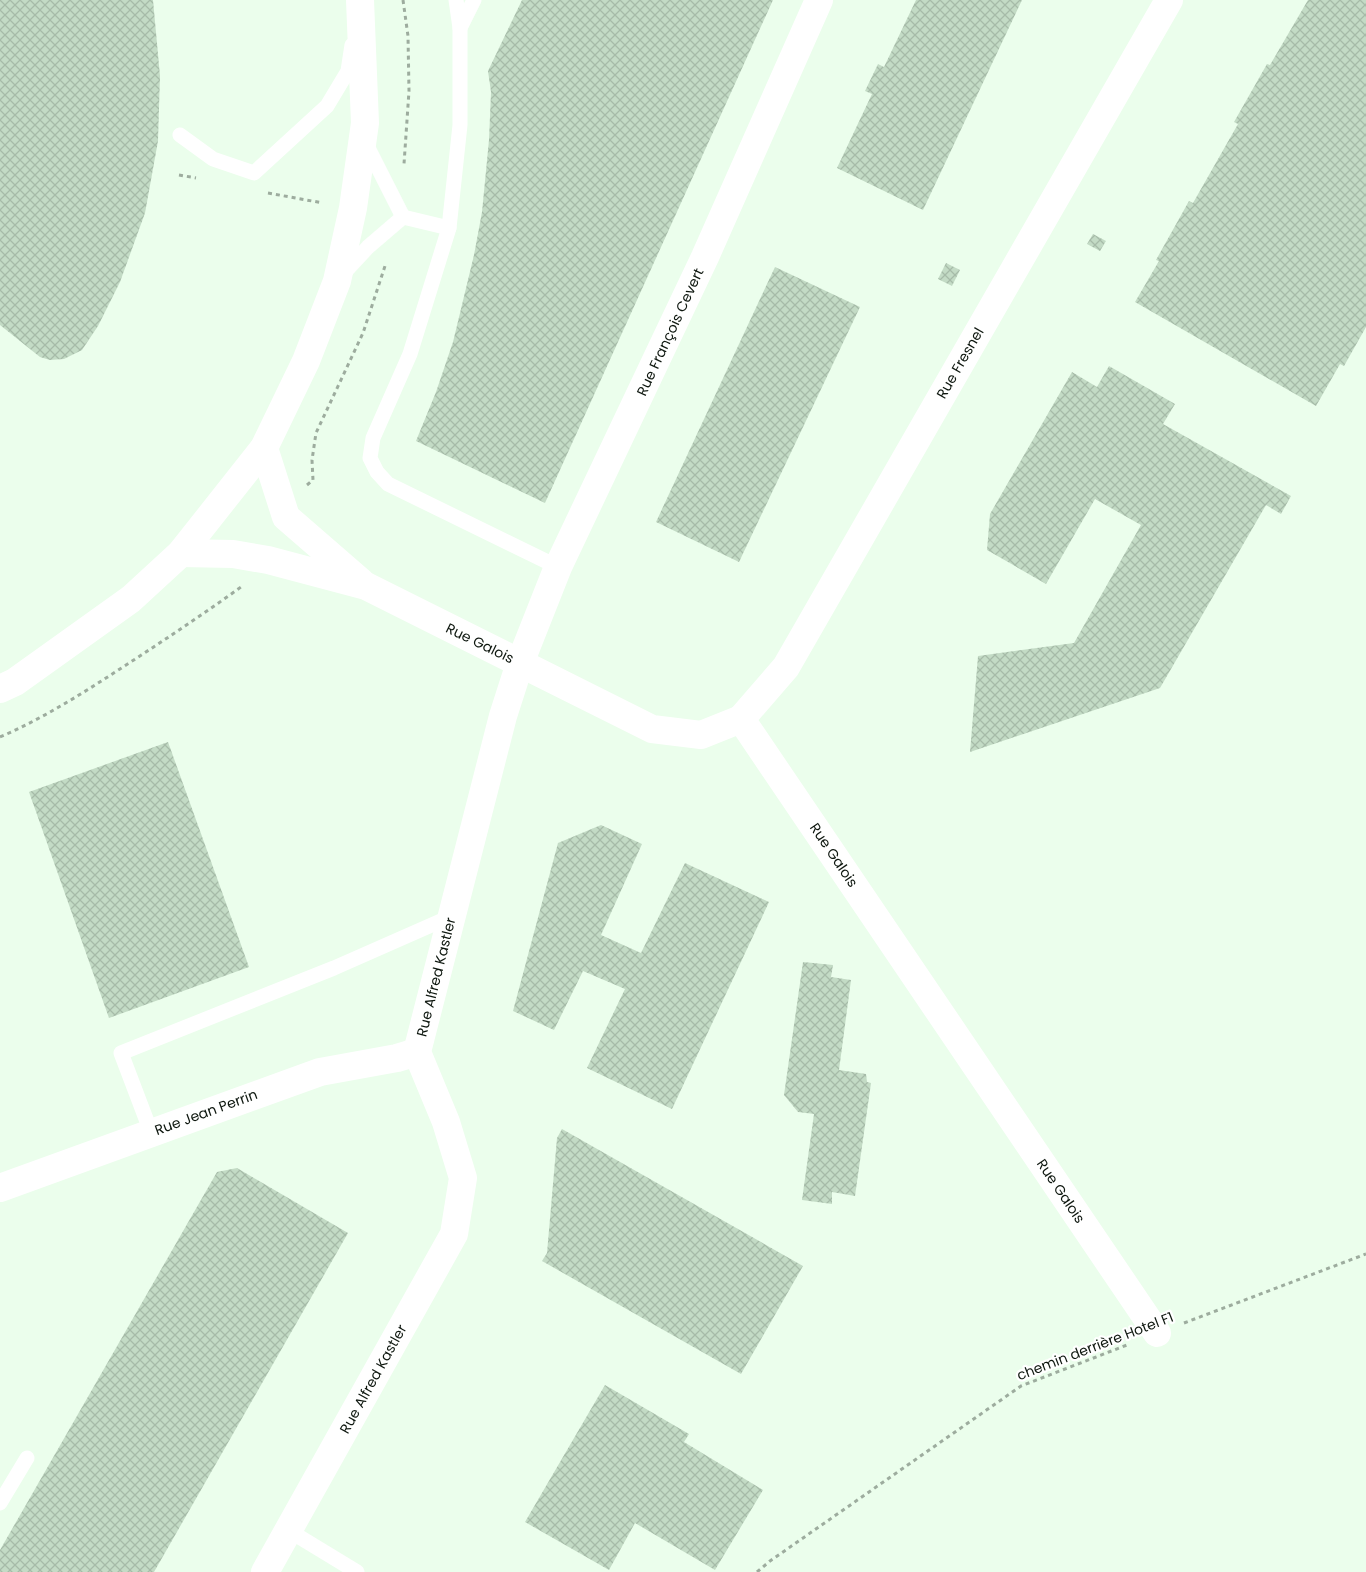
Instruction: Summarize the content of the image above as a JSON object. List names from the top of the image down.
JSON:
{
  "streets": {
    "street": [
      "Rue François Cevert",
      "Rue Fresnel",
      "Rue Galois",
      "Rue Alfred Kastler",
      "Rue Jean Perrin"
    ],
    "path": ["chemin derrière Hotel F1"]
  },
  "crossings": [
    ["Rue François Cevert", "Rue Galois"],
    ["Rue François Cevert", "Rue Alfred Kastler"],
    ["Rue Fresnel", "Rue Galois"],
    ["Rue Galois", "Rue Alfred Kastler"],
    ["Rue Galois", "chemin derrière Hotel F1"],
    ["Rue Alfred Kastler", "Rue Jean Perrin"]
  ]
}
